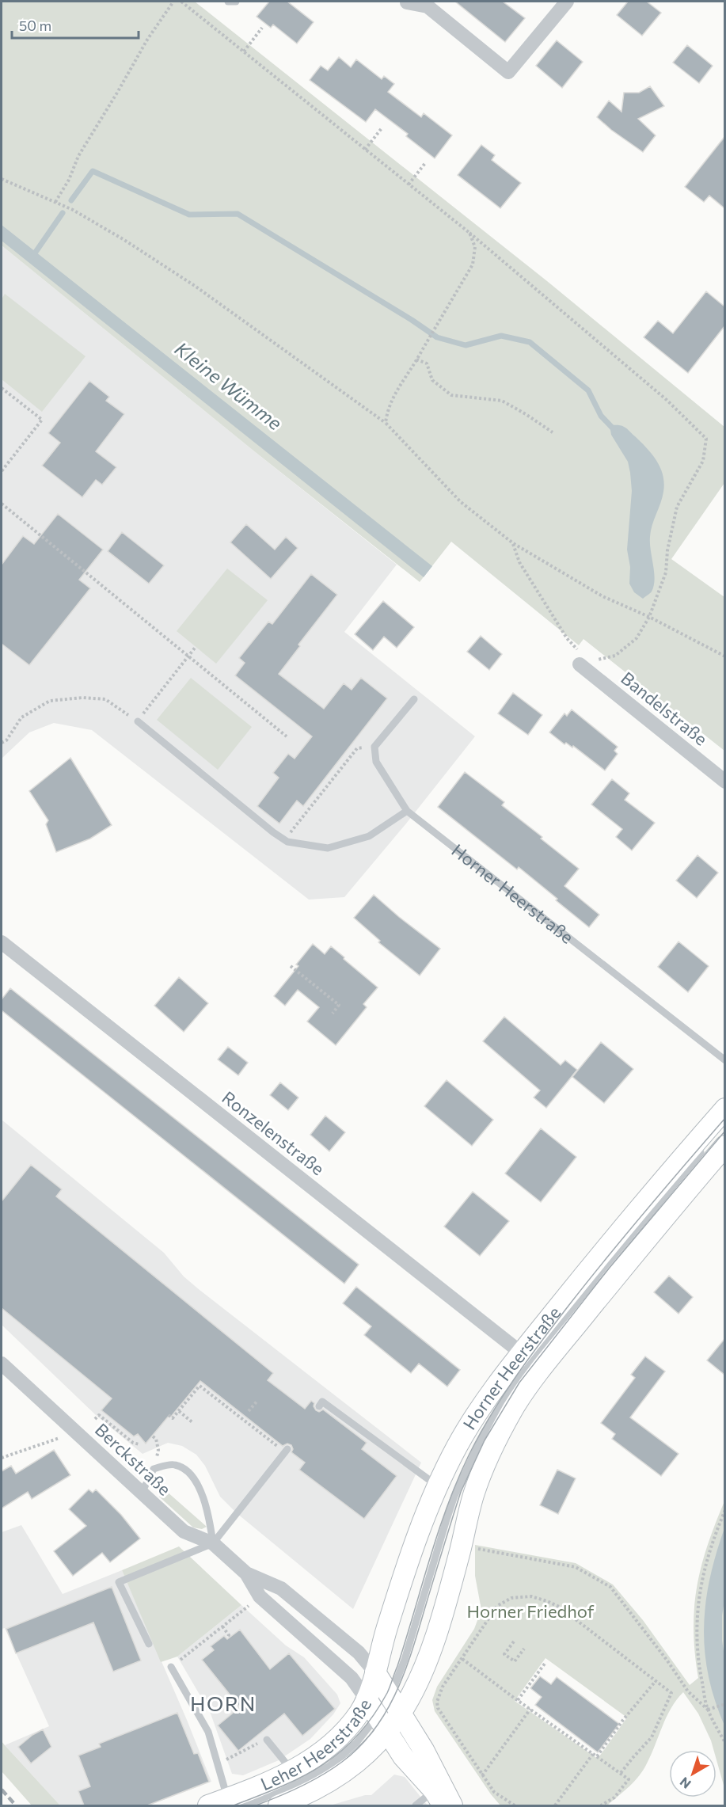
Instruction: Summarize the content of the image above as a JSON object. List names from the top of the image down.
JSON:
{
  "streets": {
    "main road": ["Horner Heerstraße", "Leher Heerstraße"],
    "street": ["Bandelstraße", "Ronzelenstraße", "Berckstraße"]
  },
  "crossings": [
    ["Horner Heerstraße", "Ronzelenstraße"],
    ["Horner Heerstraße", "Berckstraße"],
    ["Horner Heerstraße", "Leher Heerstraße"],
    ["Berckstraße", "Leher Heerstraße"]
  ],
  "districts": ["HORN"],
  "water": ["Kleine Wümme"],
  "parks": ["Horner Friedhof"],
  "scale_bar": "50 m",
  "north": "bottom left"
}
